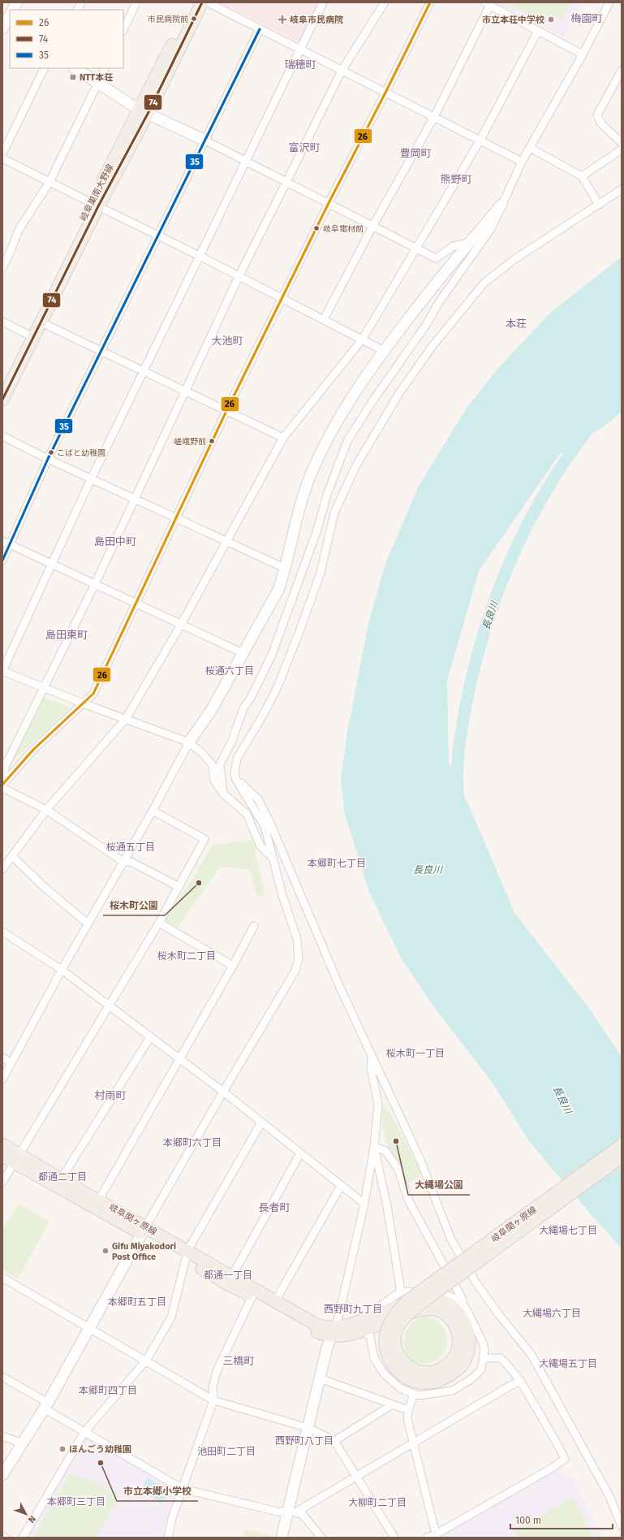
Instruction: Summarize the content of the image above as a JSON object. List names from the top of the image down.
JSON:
{
  "streets": {
    "main road": ["岐阜巣南大野線", "岐阜関ヶ原線"]
  },
  "districts": [
    "梅園町",
    "瑞穂町",
    "富沢町",
    "豊岡町",
    "熊野町",
    "本荘",
    "大池町",
    "島田中町",
    "島田東町",
    "桜通六丁目",
    "桜通五丁目",
    "本郷町七丁目",
    "桜木町二丁目",
    "桜木町一丁目",
    "村雨町",
    "本郷町六丁目",
    "都通二丁目",
    "長者町",
    "大縄場七丁目",
    "都通一丁目",
    "本郷町五丁目",
    "西野町九丁目",
    "大縄場六丁目",
    "三橋町",
    "大縄場五丁目",
    "本郷町四丁目",
    "西野町八丁目",
    "池田町二丁目",
    "本郷町三丁目",
    "大柳町二丁目"
  ],
  "water": ["長良川"],
  "places": {
    "other": [
      "市民病院前",
      "市立本荘中学校",
      "岐阜電材前",
      "嵯峨野前",
      "こばと幼稚園",
      "桜木町公園",
      "大縄場公園",
      "Gifu Miyakodori Post Office",
      "ほんごう幼稚園",
      "市立本郷小学校"
    ],
    "health": ["岐阜市民病院"],
    "transit": ["NTT本荘"]
  },
  "lines": ["transit line 26", "transit line 74", "transit line 35"],
  "legend": ["26", "74", "35"],
  "scale_bar": "100 m",
  "north": "bottom right"
}
